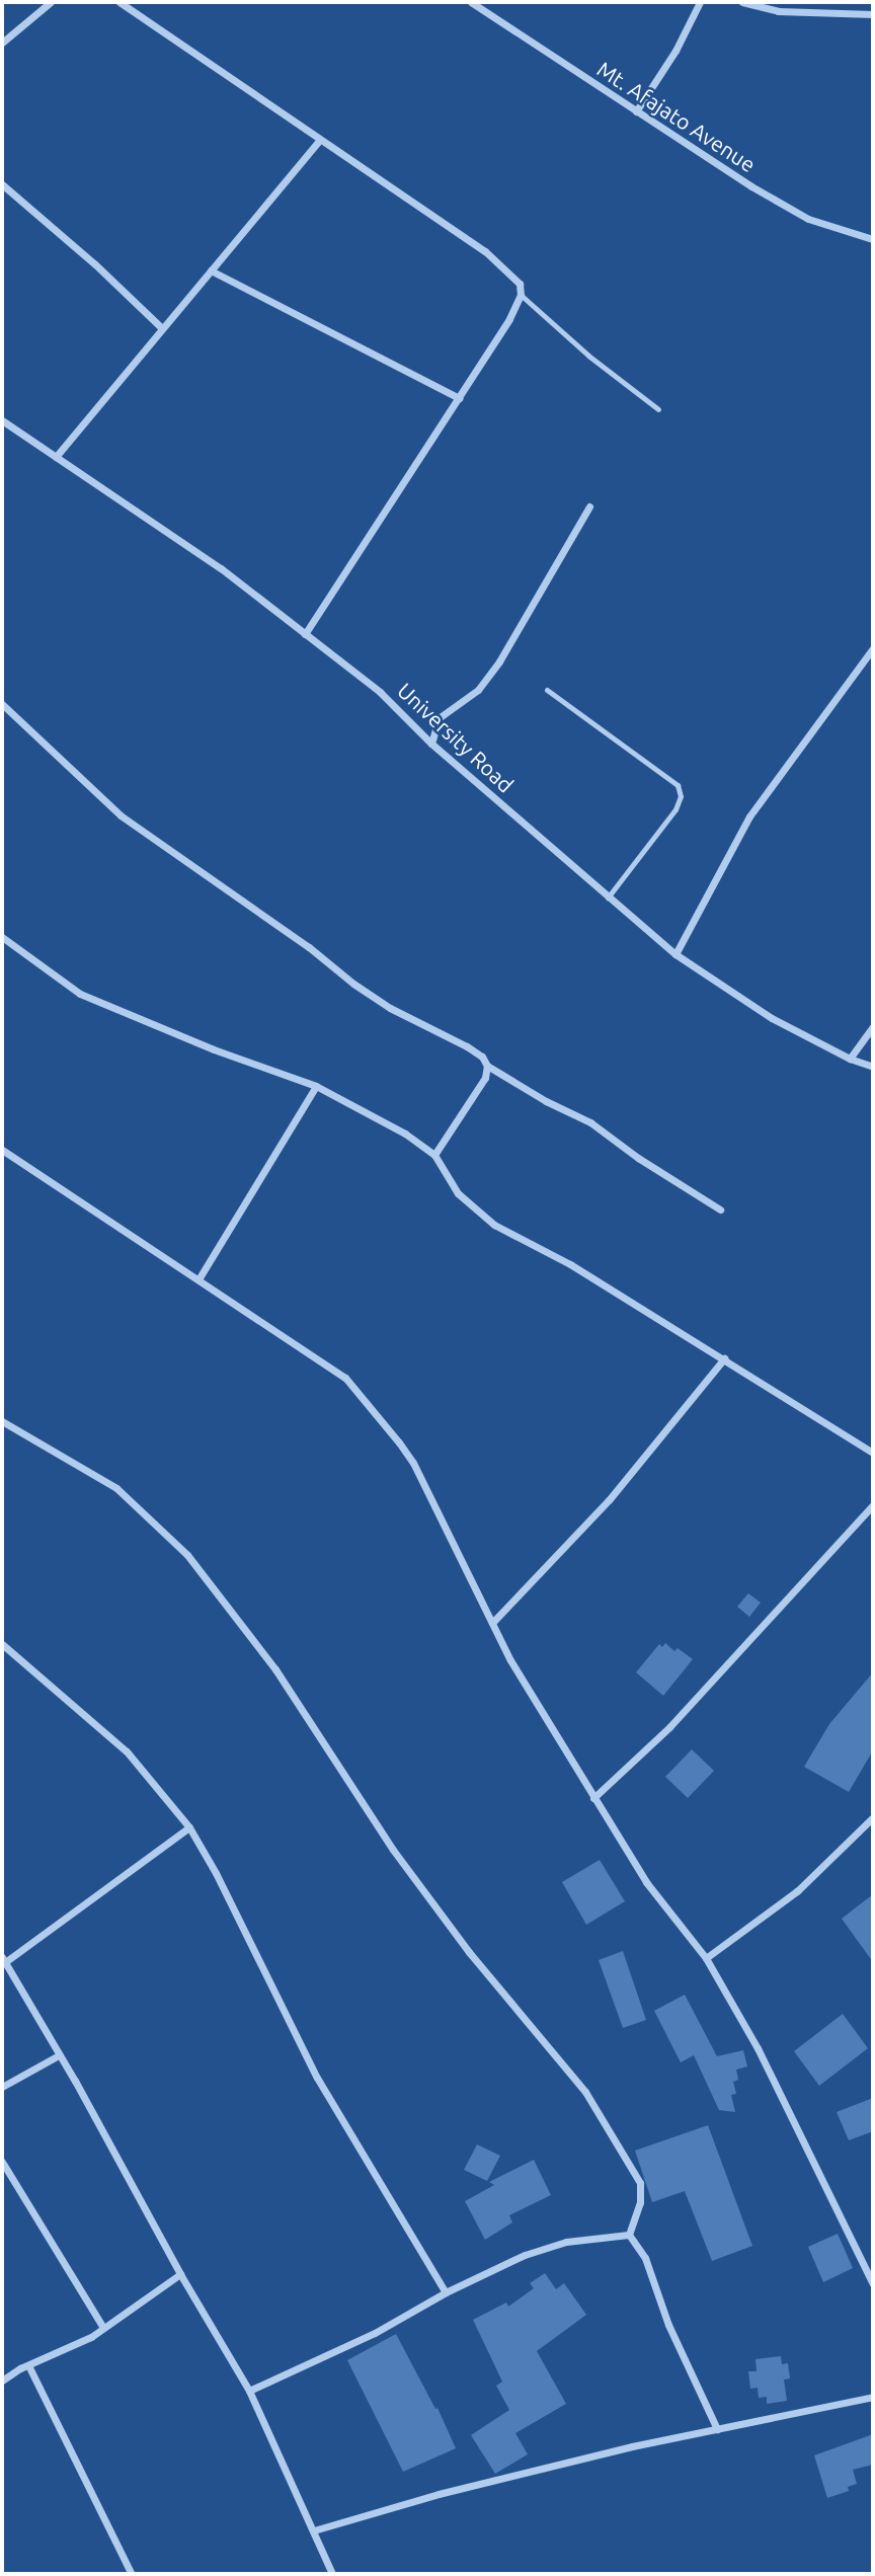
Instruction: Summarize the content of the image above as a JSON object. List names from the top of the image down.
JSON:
{
  "streets": {
    "street": ["Mt. Afajato Avenue", "University Road"]
  }
}
